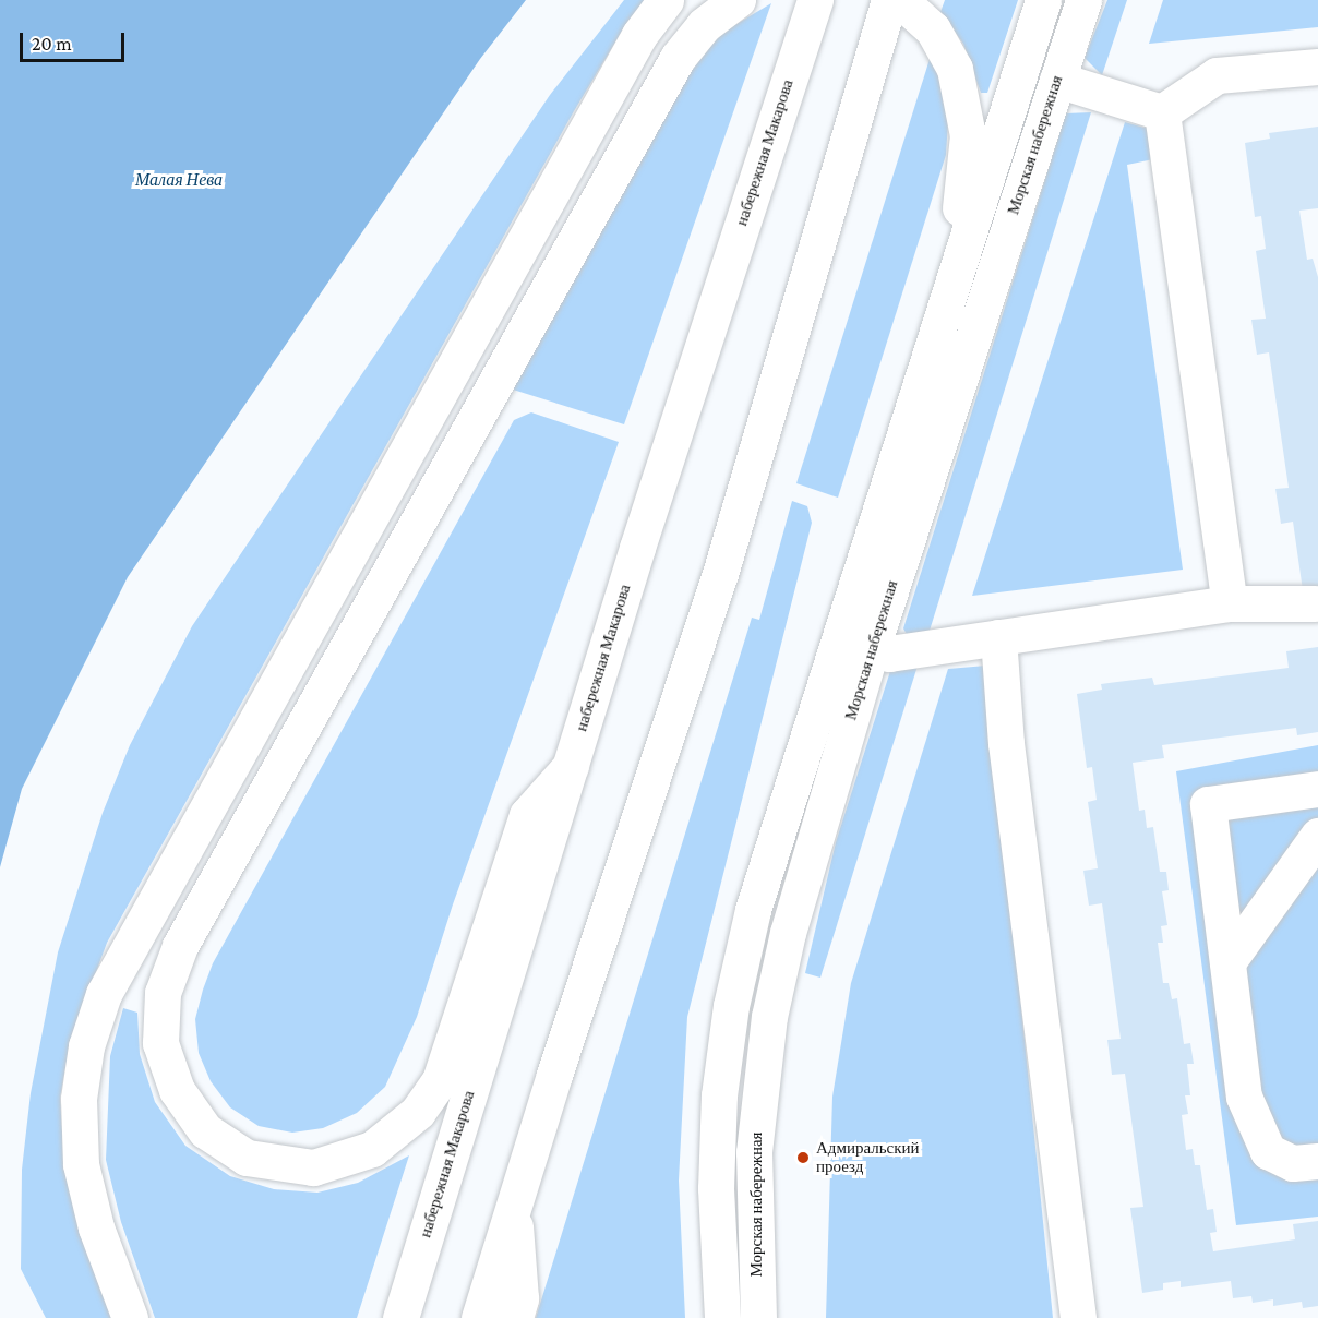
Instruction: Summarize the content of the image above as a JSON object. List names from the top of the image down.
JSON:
{
  "streets": {
    "main road": ["Морская набережная", "набережная Макарова"]
  },
  "water": ["Малая Нева"],
  "places": ["Адмиральский проезд"],
  "scale_bar": "20 m"
}
